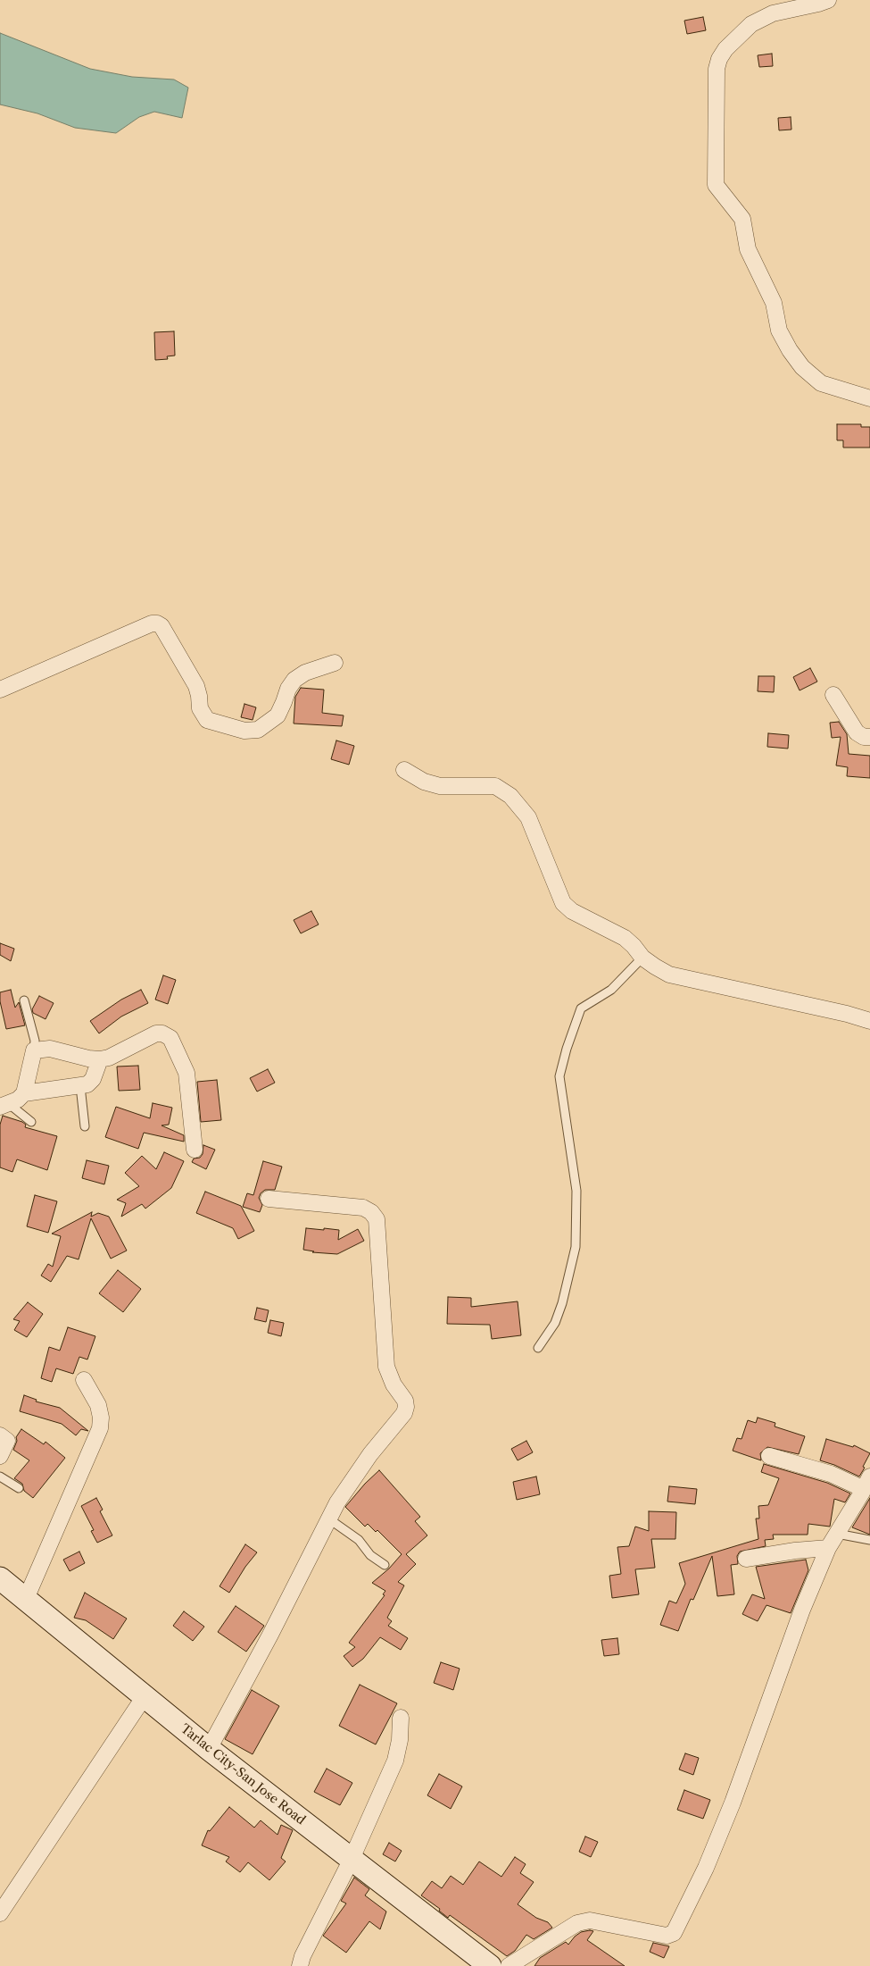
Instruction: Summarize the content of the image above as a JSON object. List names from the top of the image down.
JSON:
{
  "streets": {
    "main road": ["Tarlac City-San Jose Road"]
  }
}
